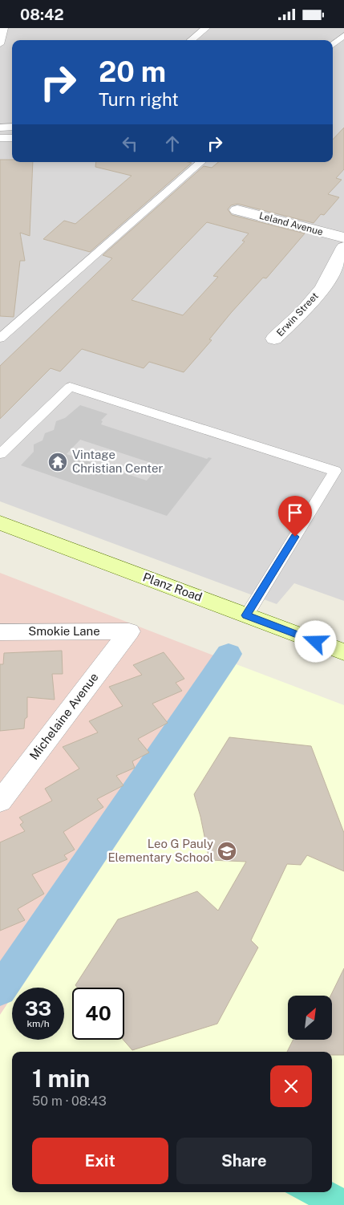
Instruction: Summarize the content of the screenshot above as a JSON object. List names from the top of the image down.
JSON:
{
  "streets": {
    "street": [
      "Leland Avenue",
      "Erwin Street",
      "Planz Road",
      "Smokie Lane",
      "Michelaine Avenue"
    ]
  },
  "crossings": [
    ["Smokie Lane", "Michelaine Avenue"]
  ],
  "places": {
    "temple": ["Vintage Christian Center"],
    "school or university": ["Leo G Pauly Elementary School"]
  },
  "north": "top right",
  "page": {
    "status": "08:42",
    "turn": ["20 m", "Turn right"],
    "speed": "33 km/h",
    "limit": "40",
    "heading": ["1 min", "50 m · 08:43"],
    "buttons": ["Exit", "Share"]
  }
}
